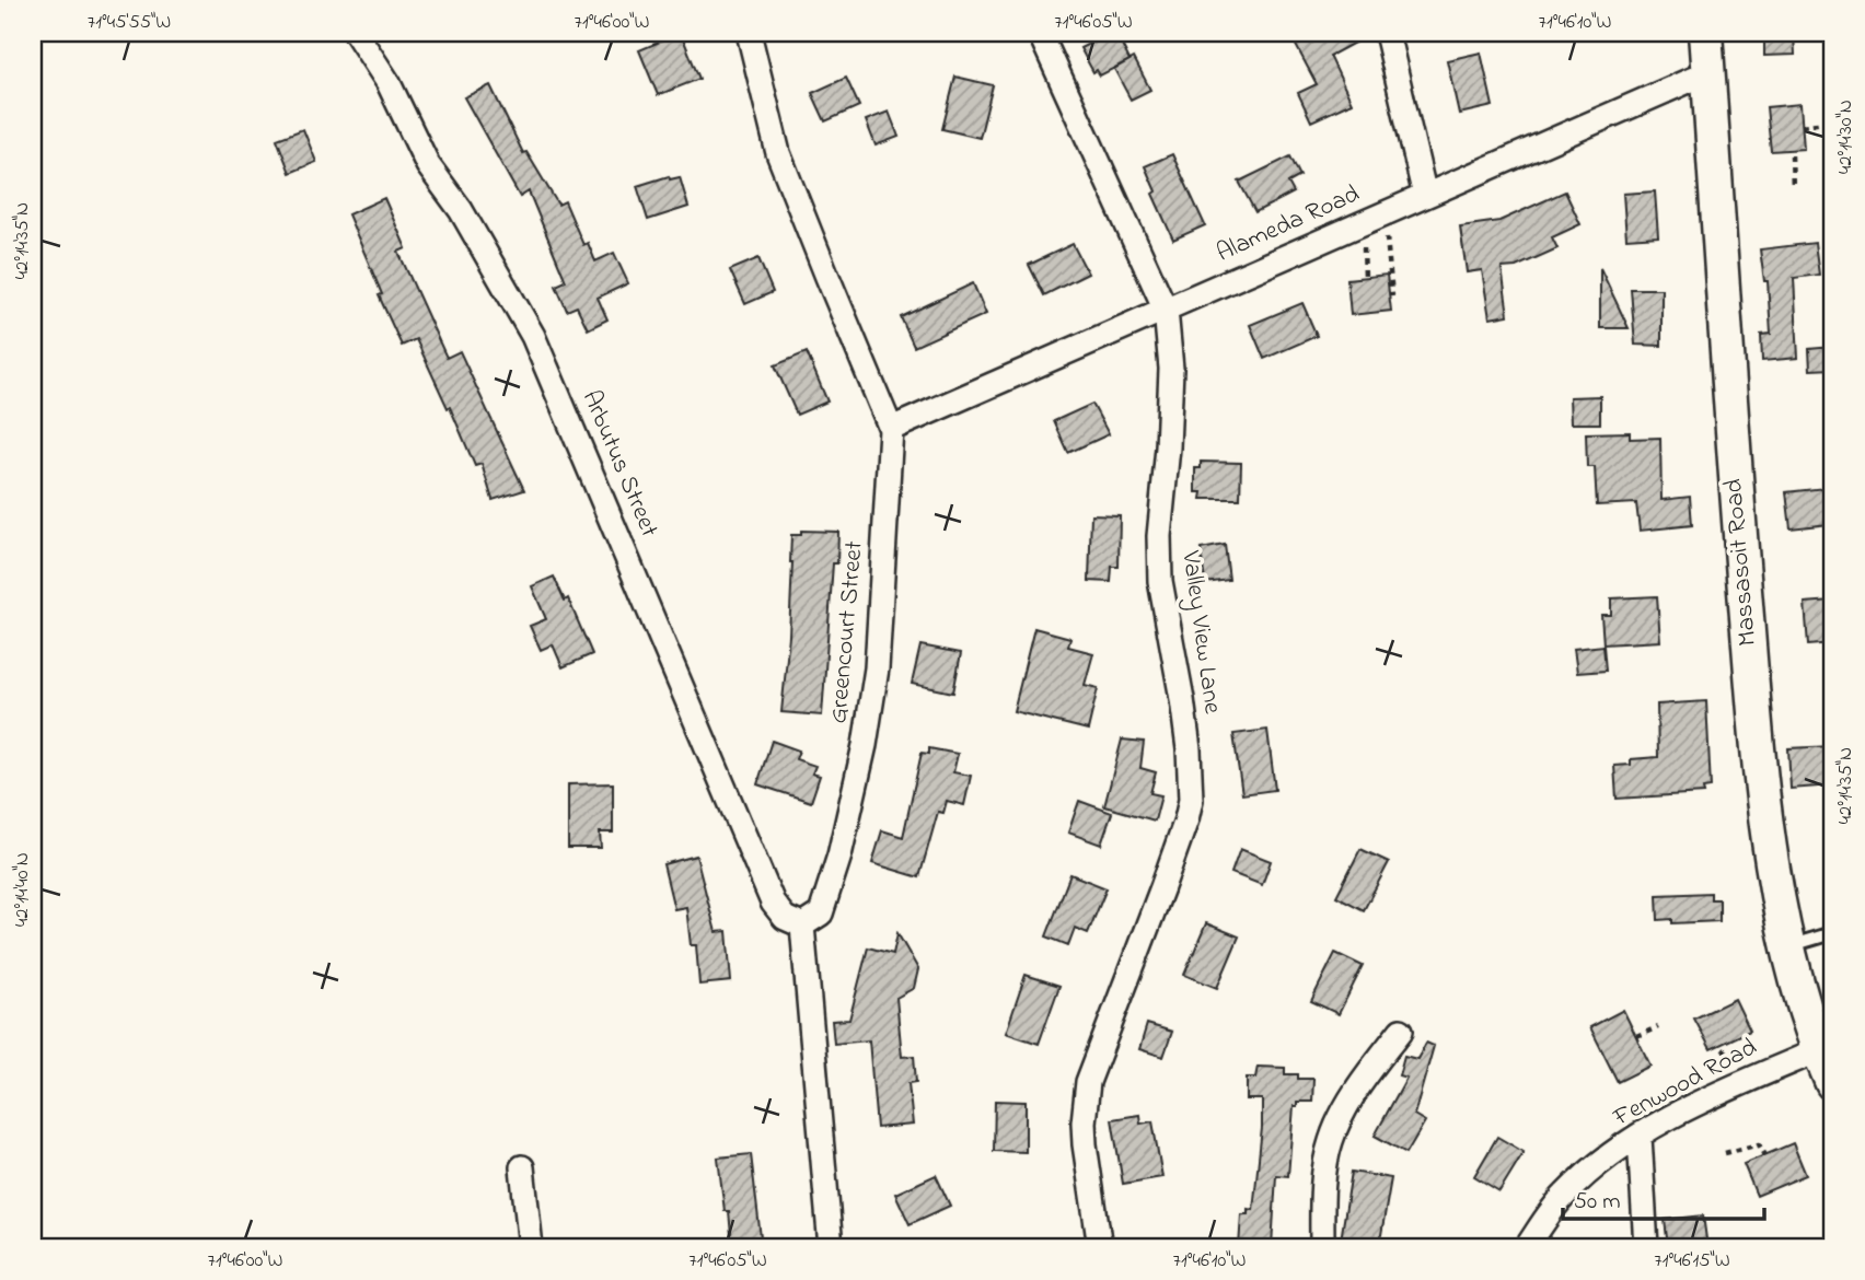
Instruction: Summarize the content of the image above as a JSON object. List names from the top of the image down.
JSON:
{
  "streets": {
    "main road": ["Massasoit Road"],
    "street": [
      "Alameda Road",
      "Arbutus Street",
      "Greencourt Street",
      "Valley View Lane",
      "Fenwood Road"
    ]
  },
  "crossings": [
    ["Alameda Road", "Massasoit Road"],
    ["Alameda Road", "Greencourt Street"],
    ["Alameda Road", "Valley View Lane"],
    ["Arbutus Street", "Greencourt Street"],
    ["Massasoit Road", "Fenwood Road"]
  ],
  "scale_bar": "50 m",
  "coordinates": [
    "71°45'55\"W",
    "71°46'00\"W",
    "71°46'05\"W",
    "71°46'10\"W",
    "42°14'30\"N",
    "42°14'35\"N",
    "42°14'40\"N",
    "71°46'15\"W"
  ]
}
